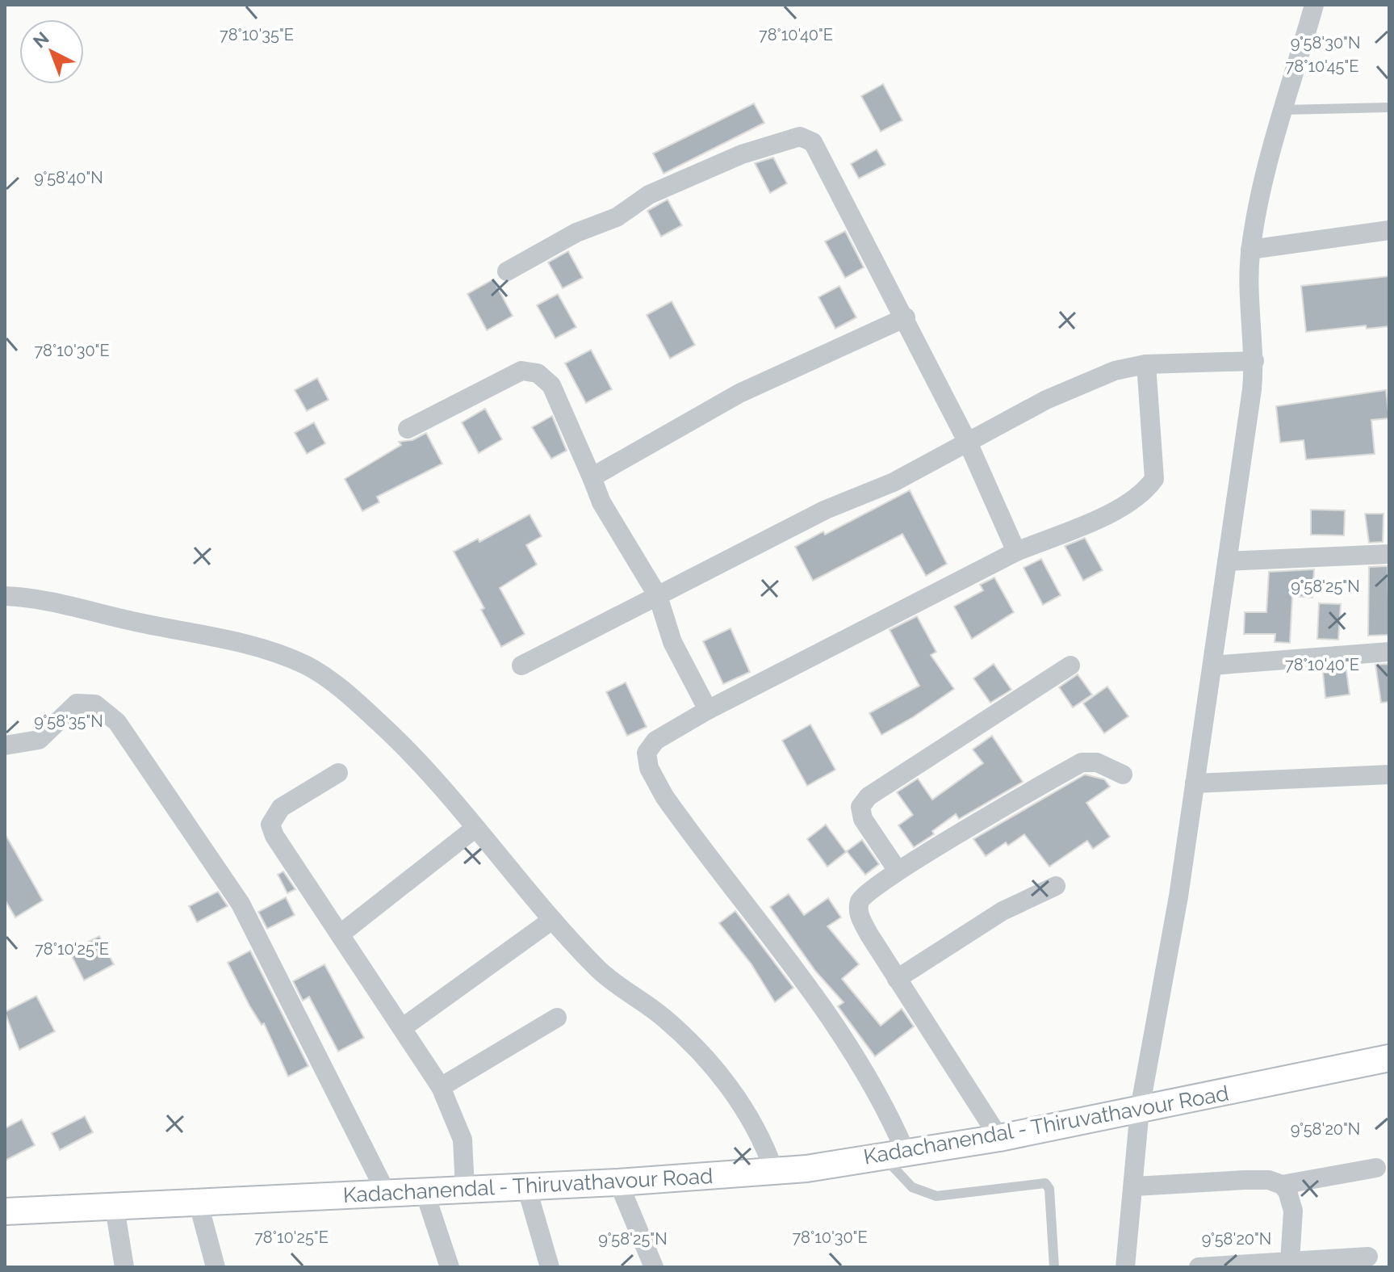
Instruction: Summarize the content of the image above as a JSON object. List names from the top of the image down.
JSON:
{
  "streets": {
    "main road": ["Kadachanendal - Thiruvathavour Road"]
  },
  "north": "top left",
  "coordinates": [
    "78°10'35\"E",
    "78°10'40\"E",
    "9°58'30\"N",
    "78°10'45\"E",
    "9°58'40\"N",
    "78°10'30\"E",
    "9°58'25\"N",
    "9°58'35\"N",
    "78°10'25\"E",
    "9°58'20\"N"
  ]
}
